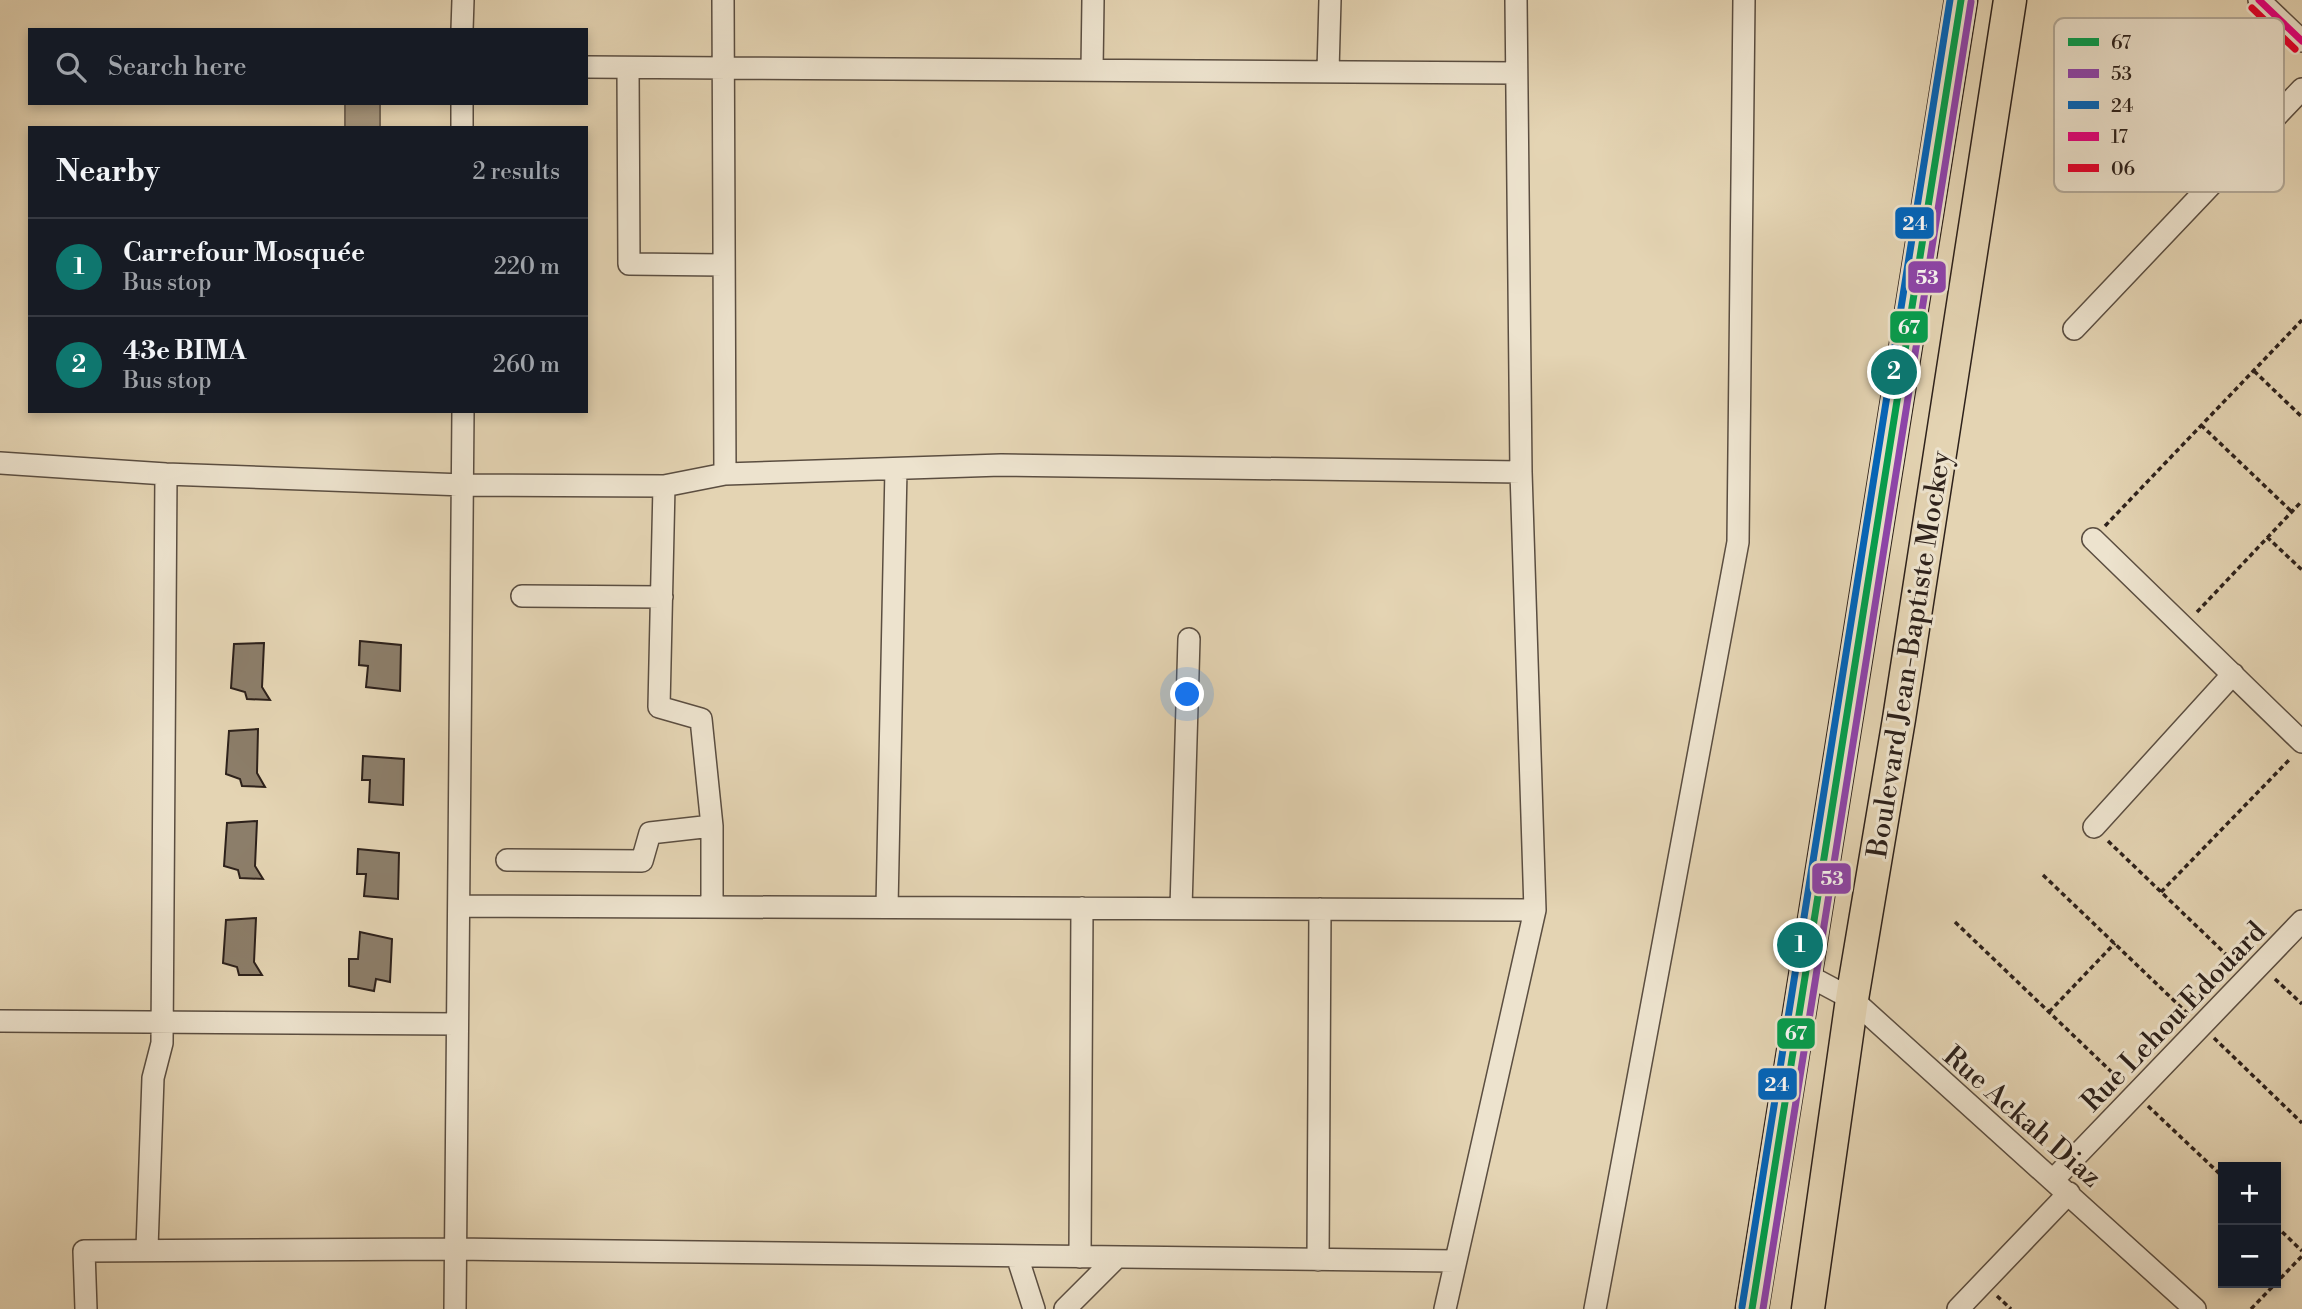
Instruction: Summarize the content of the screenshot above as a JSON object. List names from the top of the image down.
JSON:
{
  "streets": {
    "highway": ["Boulevard Jean-Baptiste Mockey"],
    "street": ["Rue Lehou Edouard", "Rue Ackah Diaz"]
  },
  "crossings": [
    ["Boulevard Jean-Baptiste Mockey", "Rue Ackah Diaz"],
    ["Rue Lehou Edouard", "Rue Ackah Diaz"]
  ],
  "lines": [
    "transit line 67",
    "transit line 24",
    "transit line 17",
    "transit line 53",
    "transit line 06"
  ],
  "legend": [
    "67",
    "53",
    "24",
    "17",
    "06"
  ],
  "page": {
    "search": "Search here",
    "heading": ["Nearby", "2 results"],
    "list": [
      {
        "mark": "1",
        "name": "Carrefour Mosquée",
        "note": "Bus stop",
        "value": "220 m"
      },
      {
        "mark": "2",
        "name": "43e BIMA",
        "note": "Bus stop",
        "value": "260 m"
      }
    ],
    "pins": ["2", "1"],
    "map_buttons": ["+", "−"]
  }
}
